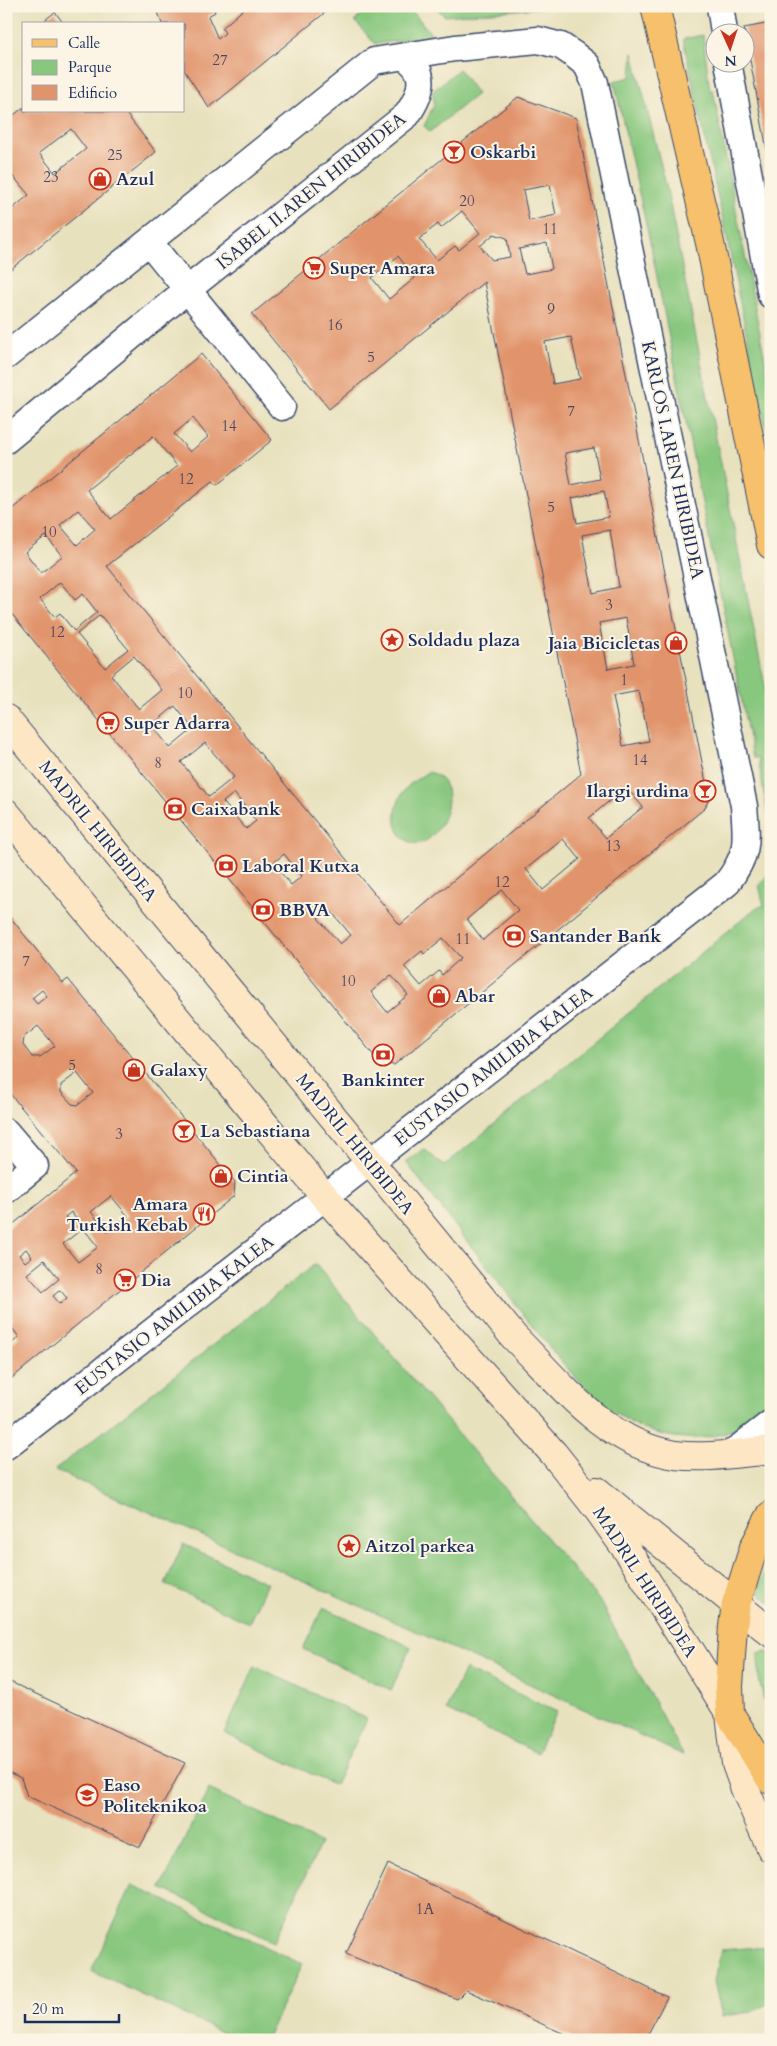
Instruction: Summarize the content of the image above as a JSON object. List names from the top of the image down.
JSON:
{
  "streets": {
    "main road": ["MADRIL HIRIBIDEA"],
    "street": ["ISABEL II.AREN HIRIBIDEA", "KARLOS I.AREN HIRIBIDEA", "EUSTASIO AMILIBIA KALEA"]
  },
  "crossings": [
    ["ISABEL II.AREN HIRIBIDEA", "KARLOS I.AREN HIRIBIDEA"],
    ["KARLOS I.AREN HIRIBIDEA", "EUSTASIO AMILIBIA KALEA"],
    ["MADRIL HIRIBIDEA", "EUSTASIO AMILIBIA KALEA"]
  ],
  "places": {
    "bar": ["Oskarbi", "Ilargi urdina", "La Sebastiana"],
    "shop": [
      "Azul",
      "Jaia Bicicletas",
      "Abar",
      "Galaxy",
      "Cintia"
    ],
    "supermarket": ["Super Amara", "Super Adarra", "Dia"],
    "place": ["Soldadu plaza", "Aitzol parkea"],
    "bank": [
      "Caixabank",
      "Laboral Kutxa",
      "BBVA",
      "Santander Bank",
      "Bankinter"
    ],
    "restaurant": ["Amara Turkish Kebab"],
    "school or university": ["Easo Politeknikoa"]
  },
  "house_numbers": [
    "27",
    "25",
    "23",
    "20",
    "11",
    "9",
    "16",
    "5",
    "7",
    "14",
    "12",
    "5",
    "10",
    "3",
    "12",
    "1",
    "10",
    "14",
    "8",
    "13",
    "12",
    "11",
    "7",
    "10",
    "5",
    "3",
    "8",
    "1A"
  ],
  "legend": ["Calle", "Parque", "Edificio"],
  "scale_bar": "20 m",
  "north": "bottom"
}
